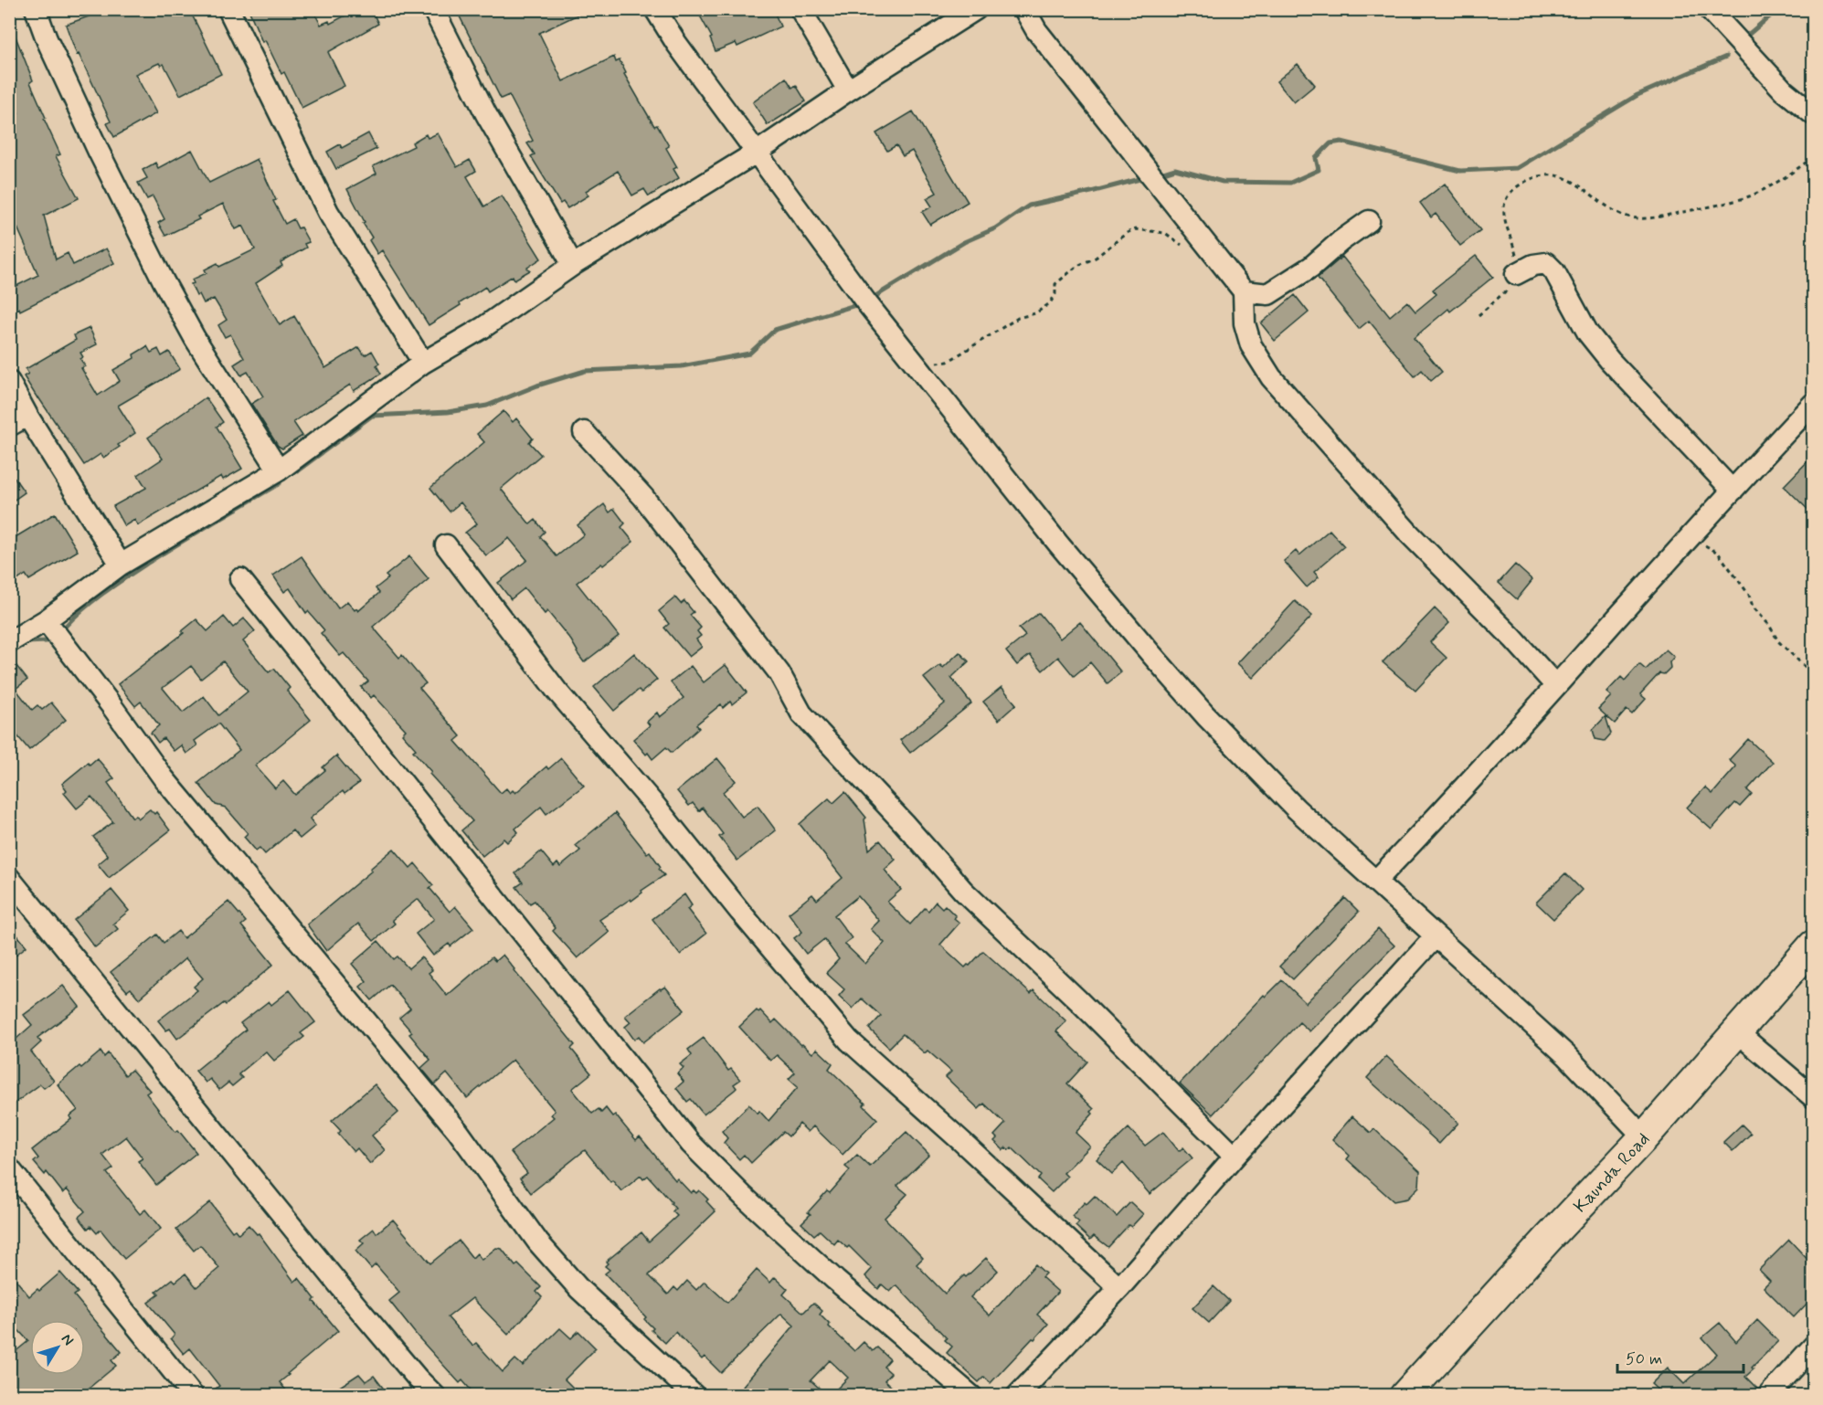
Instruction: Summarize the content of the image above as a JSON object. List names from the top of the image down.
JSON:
{
  "streets": {
    "main road": ["Kaunda Road"]
  },
  "scale_bar": "50 m",
  "north": "top right"
}
